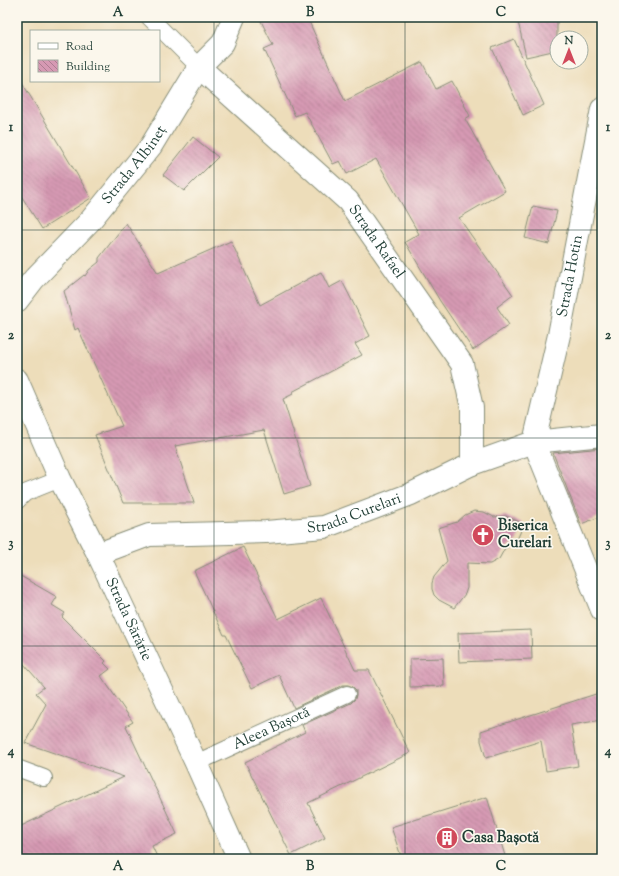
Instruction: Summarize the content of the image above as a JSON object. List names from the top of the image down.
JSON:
{
  "streets": {
    "street": [
      "Strada Albineț",
      "Strada Rafael",
      "Strada Hotin",
      "Strada Curelari",
      "Strada Sărărie"
    ],
    "lane": ["Aleea Bașotă"]
  },
  "crossings": [
    ["Strada Albineț", "Strada Rafael"],
    ["Strada Rafael", "Strada Curelari"],
    ["Strada Hotin", "Strada Curelari"],
    ["Strada Curelari", "Strada Sărărie"],
    ["Strada Sărărie", "Aleea Bașotă"]
  ],
  "places": {
    "church": ["Biserica Curelari"],
    "building": ["Casa Bașotă"]
  },
  "legend": ["Road", "Building"],
  "north": "top",
  "grid": {
    "columns": ["A", "B", "C"],
    "rows": [
      "1",
      "2",
      "3",
      "4"
    ]
  }
}
